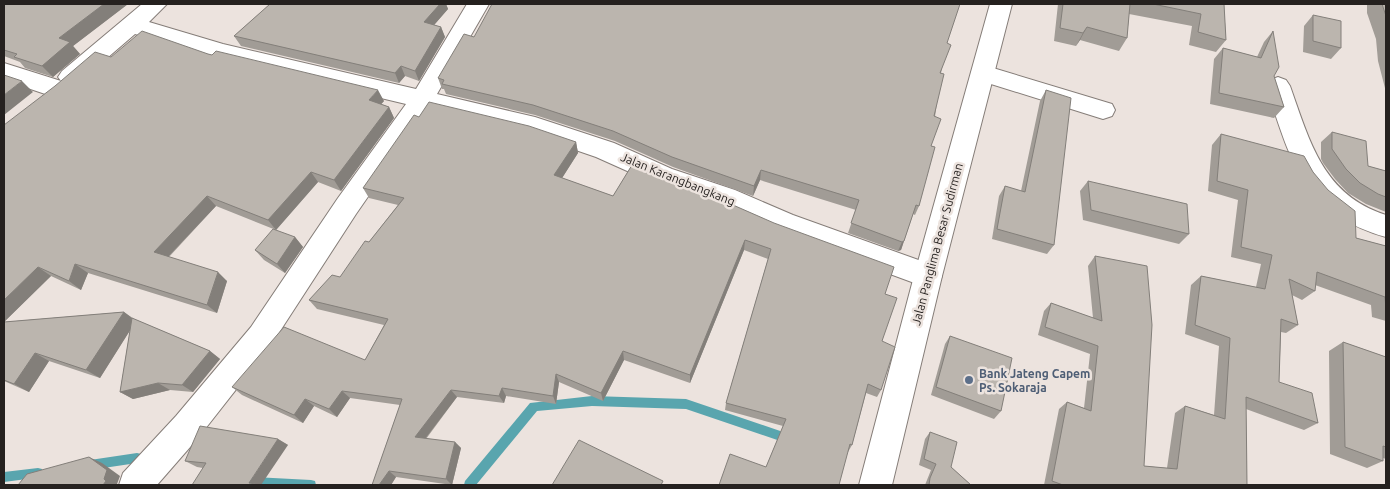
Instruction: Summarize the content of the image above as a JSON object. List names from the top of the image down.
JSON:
{
  "streets": {
    "main road": ["Jalan Karangbangkang", "Jalan Panglima Besar Sudirman"]
  },
  "crossings": [
    ["Jalan Karangbangkang", "Jalan Panglima Besar Sudirman"]
  ],
  "places": ["Bank Jateng Capem Ps. Sokaraja"]
}
